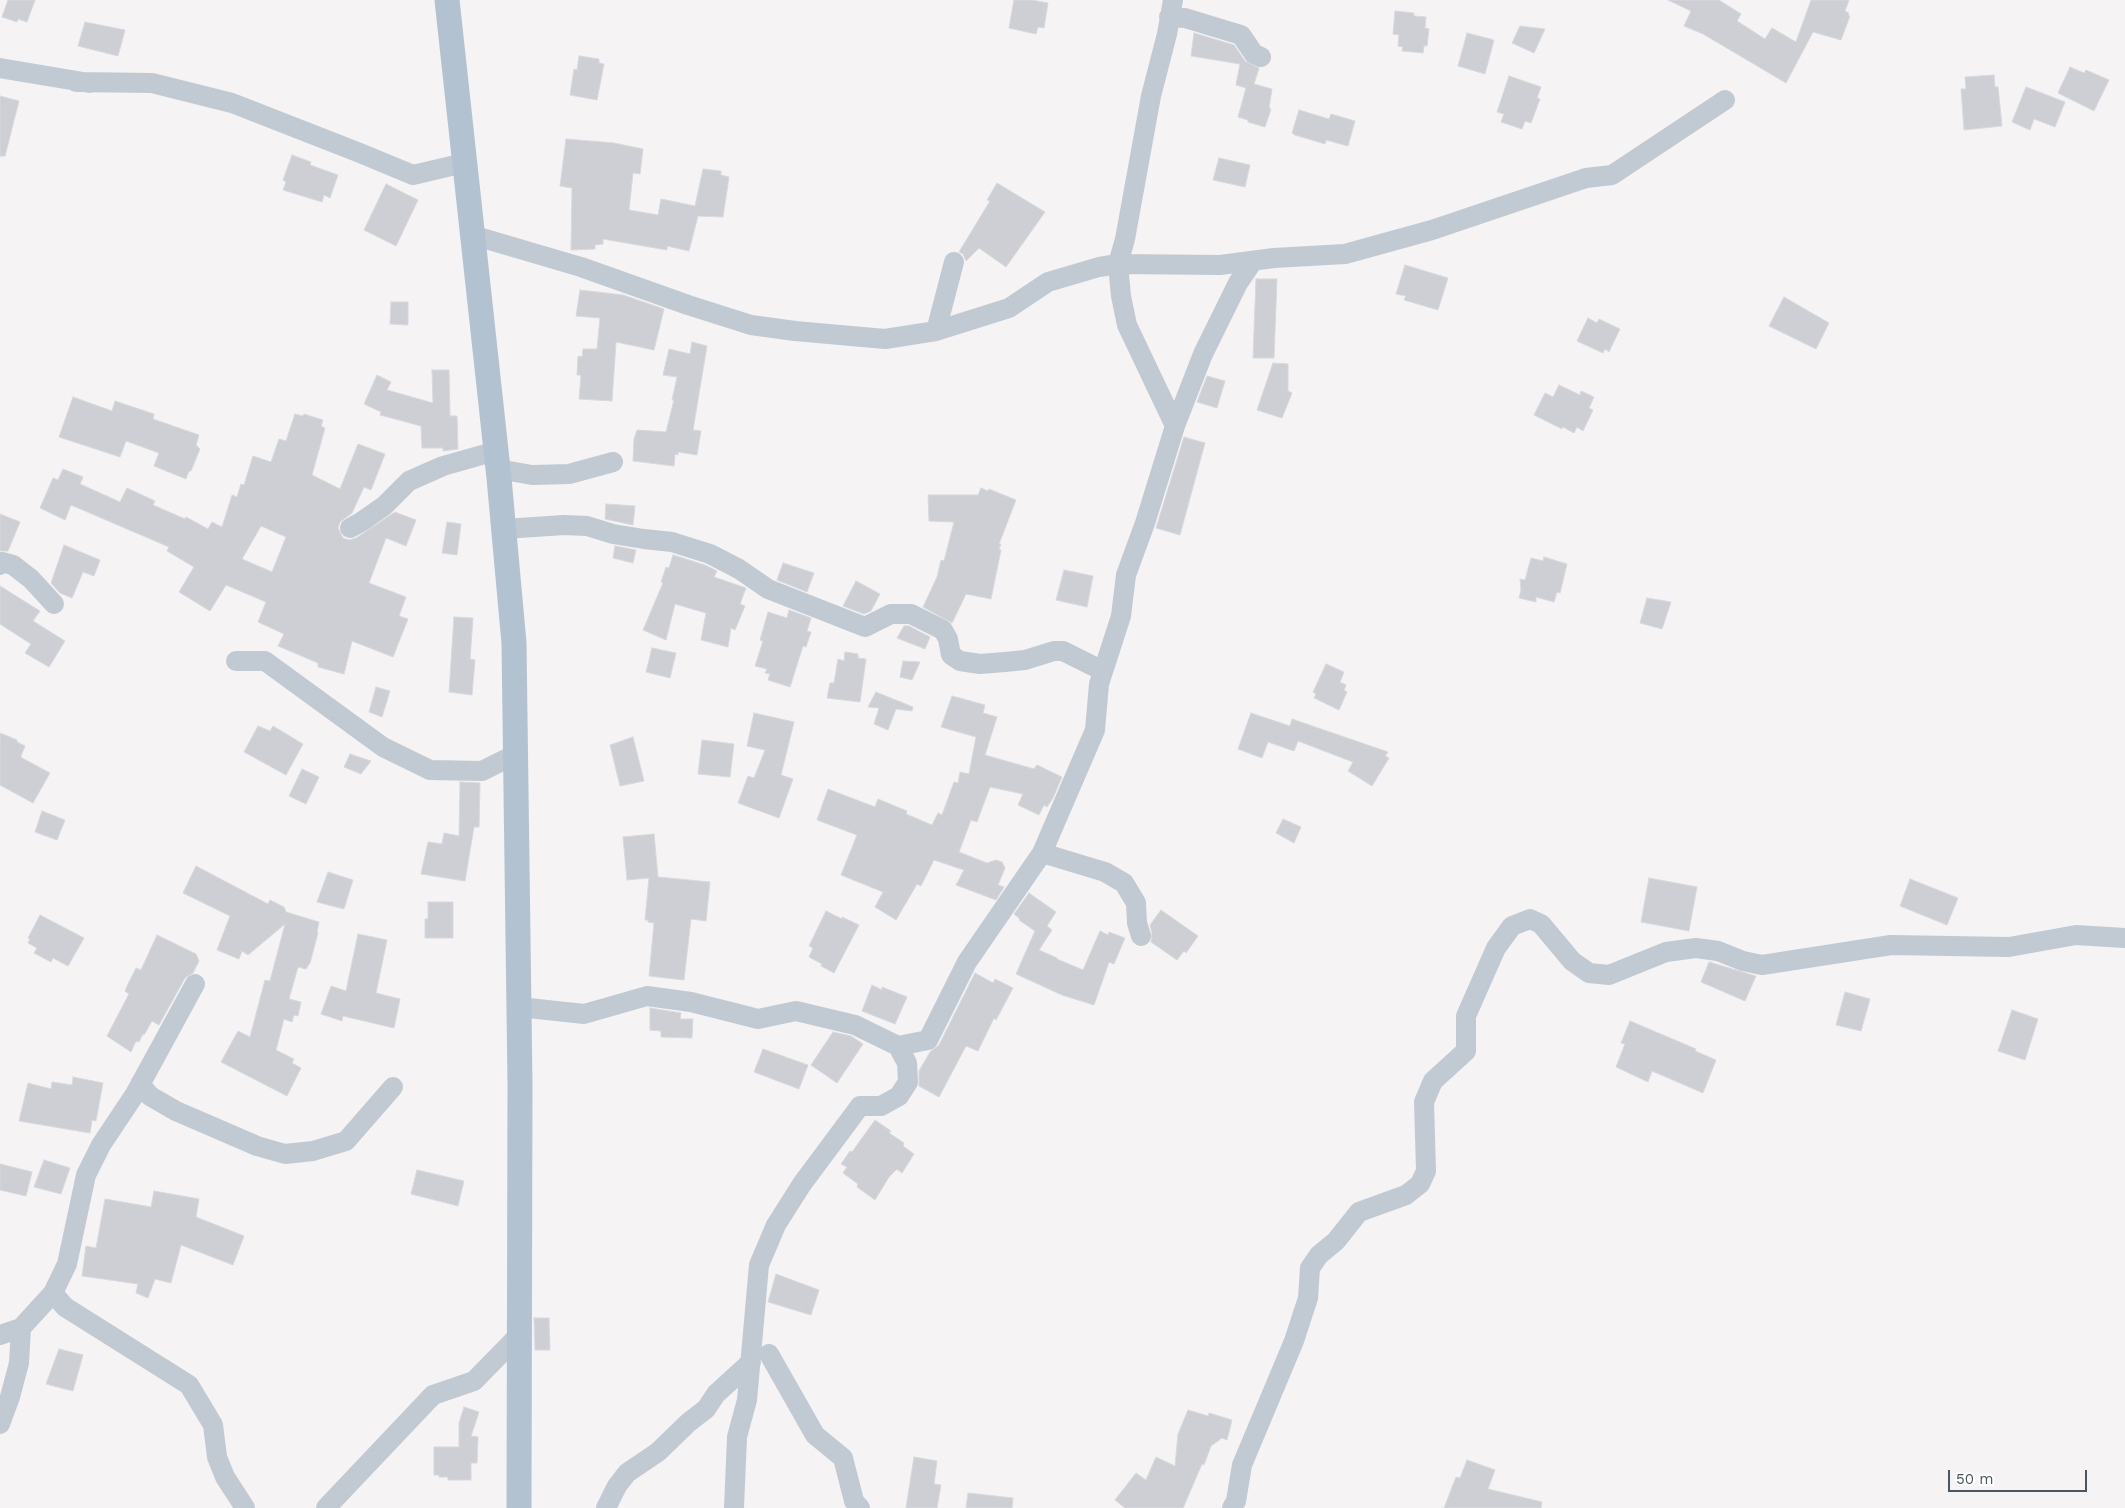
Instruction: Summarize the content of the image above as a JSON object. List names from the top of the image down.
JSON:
{
  "scale_bar": "50 m"
}
